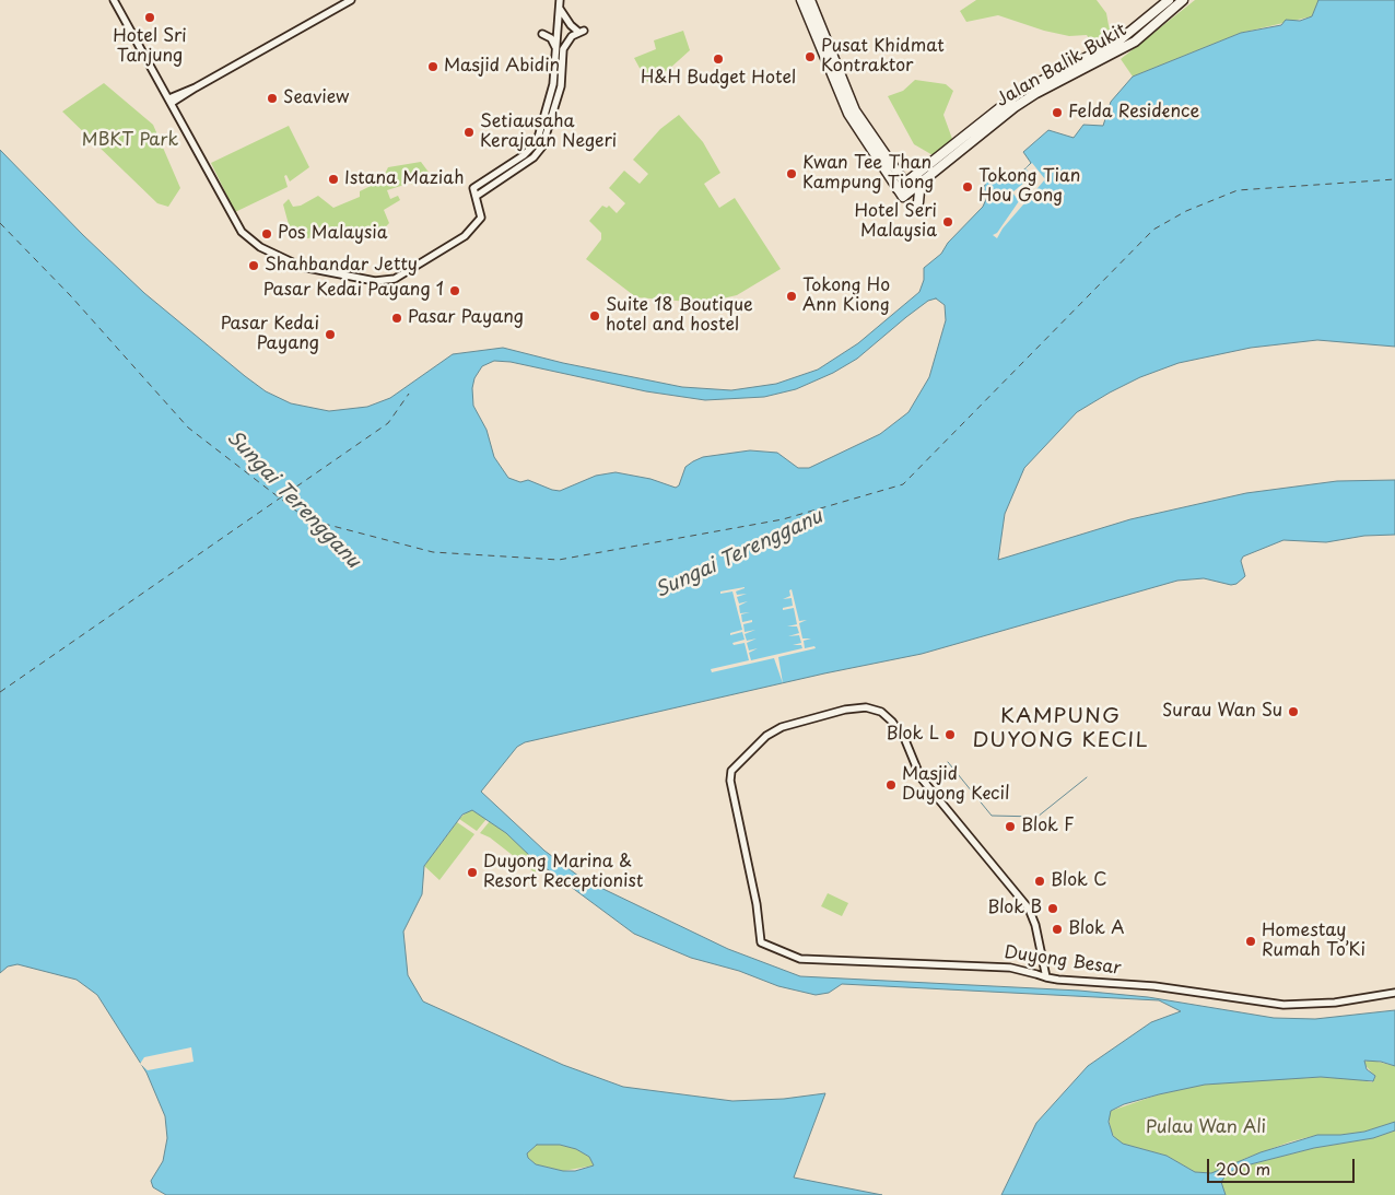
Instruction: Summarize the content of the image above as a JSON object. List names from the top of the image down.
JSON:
{
  "streets": {
    "main road": ["Jalan Balik Bukit"],
    "street": ["Duyong Besar"]
  },
  "districts": ["KAMPUNG DUYONG KECIL"],
  "water": ["Sungai Terengganu"],
  "parks": ["MBKT Park", "Pulau Wan Ali"],
  "places": [
    "Hotel Sri Tanjung",
    "Pusat Khidmat Kontraktor",
    "H&H Budget Hotel",
    "Masjid Abidin",
    "Seaview",
    "Felda Residence",
    "Setiausaha Kerajaan Negeri",
    "Kwan Tee Than Kampung Tiong",
    "Istana Maziah",
    "Tokong Tian Hou Gong",
    "Hotel Seri Malaysia",
    "Pos Malaysia",
    "Shahbandar Jetty",
    "Pasar Kedai Payang 1",
    "Tokong Ho Ann Kiong",
    "Suite 18 Boutique hotel and hostel",
    "Pasar Payang",
    "Pasar Kedai Payang",
    "Surau Wan Su",
    "Blok L",
    "Masjid Duyong Kecil",
    "Blok F",
    "Duyong Marina & Resort Receptionist",
    "Blok C",
    "Blok B",
    "Blok A",
    "Homestay Rumah To’Ki"
  ],
  "scale_bar": "200 m"
}
